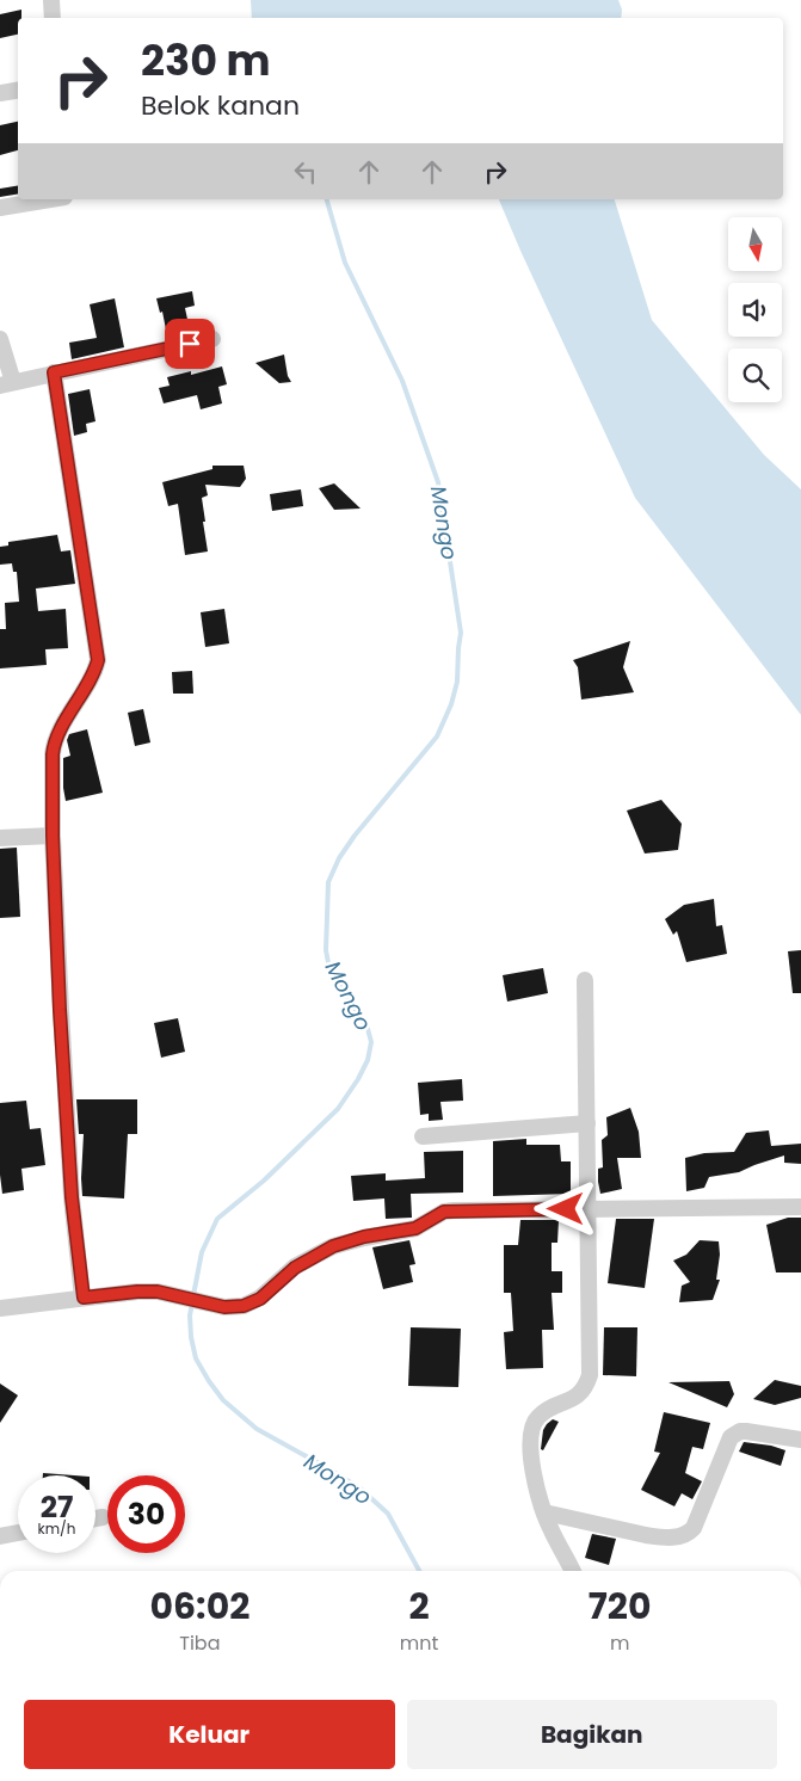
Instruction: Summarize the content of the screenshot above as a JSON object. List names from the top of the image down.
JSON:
{
  "water": ["Mongo"],
  "north": "bottom",
  "page": {
    "turn": ["230 m", "Belok kanan"],
    "speed": "27 km/h",
    "limit": "30",
    "eta": [
      "06:02",
      "Tiba",
      "2",
      "mnt",
      "720",
      "m"
    ],
    "buttons": ["Keluar", "Bagikan"]
  }
}
